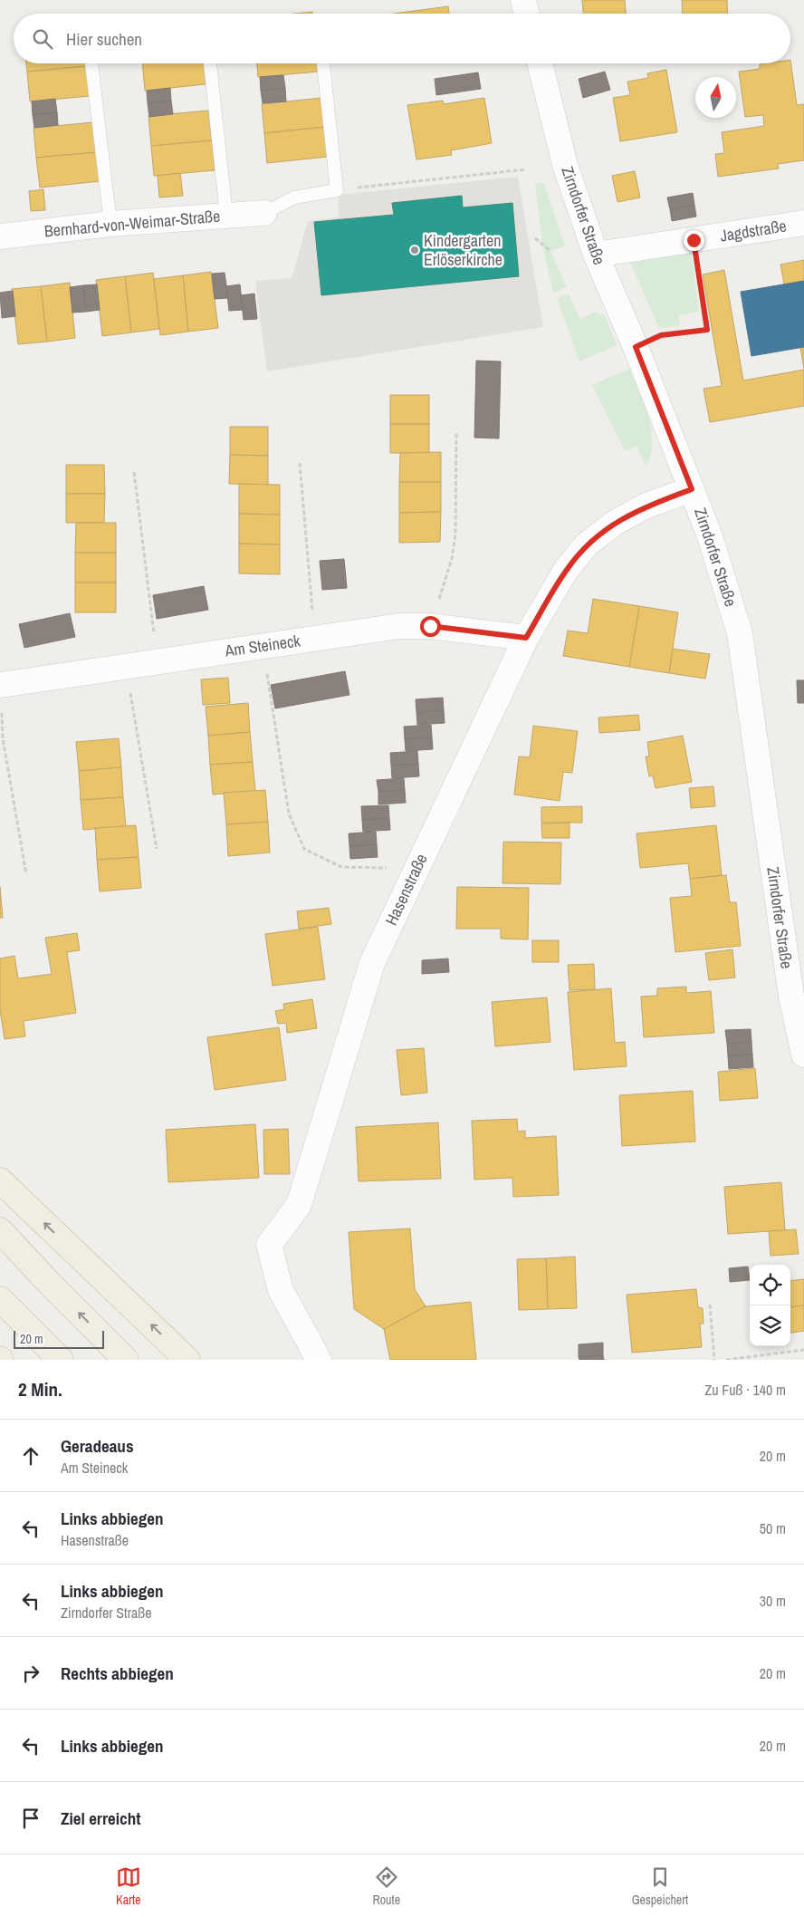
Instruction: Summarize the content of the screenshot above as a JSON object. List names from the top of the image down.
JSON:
{
  "streets": {
    "street": [
      "Zirndorfer Straße",
      "Bernhard-von-Weimar-Straße",
      "Jagdstraße",
      "Am Steineck",
      "Hasenstraße"
    ]
  },
  "crossings": [
    ["Zirndorfer Straße", "Jagdstraße"],
    ["Zirndorfer Straße", "Hasenstraße"],
    ["Am Steineck", "Hasenstraße"]
  ],
  "places": ["Kindergarten Erlöserkirche"],
  "scale_bar": "20 m",
  "north": "top",
  "page": {
    "search": "Hier suchen",
    "scale": "20 m",
    "heading": ["2 Min.", "Zu Fuß · 140 m"],
    "list": [
      ["Geradeaus", "Am Steineck", "20 m"],
      ["Links abbiegen", "Hasenstraße", "50 m"],
      ["Links abbiegen", "Zirndorfer Straße", "30 m"],
      ["Rechts abbiegen", "20 m"],
      ["Links abbiegen", "20 m"],
      "Ziel erreicht"
    ],
    "nav": ["Karte", "Route", "Gespeichert"]
  }
}
